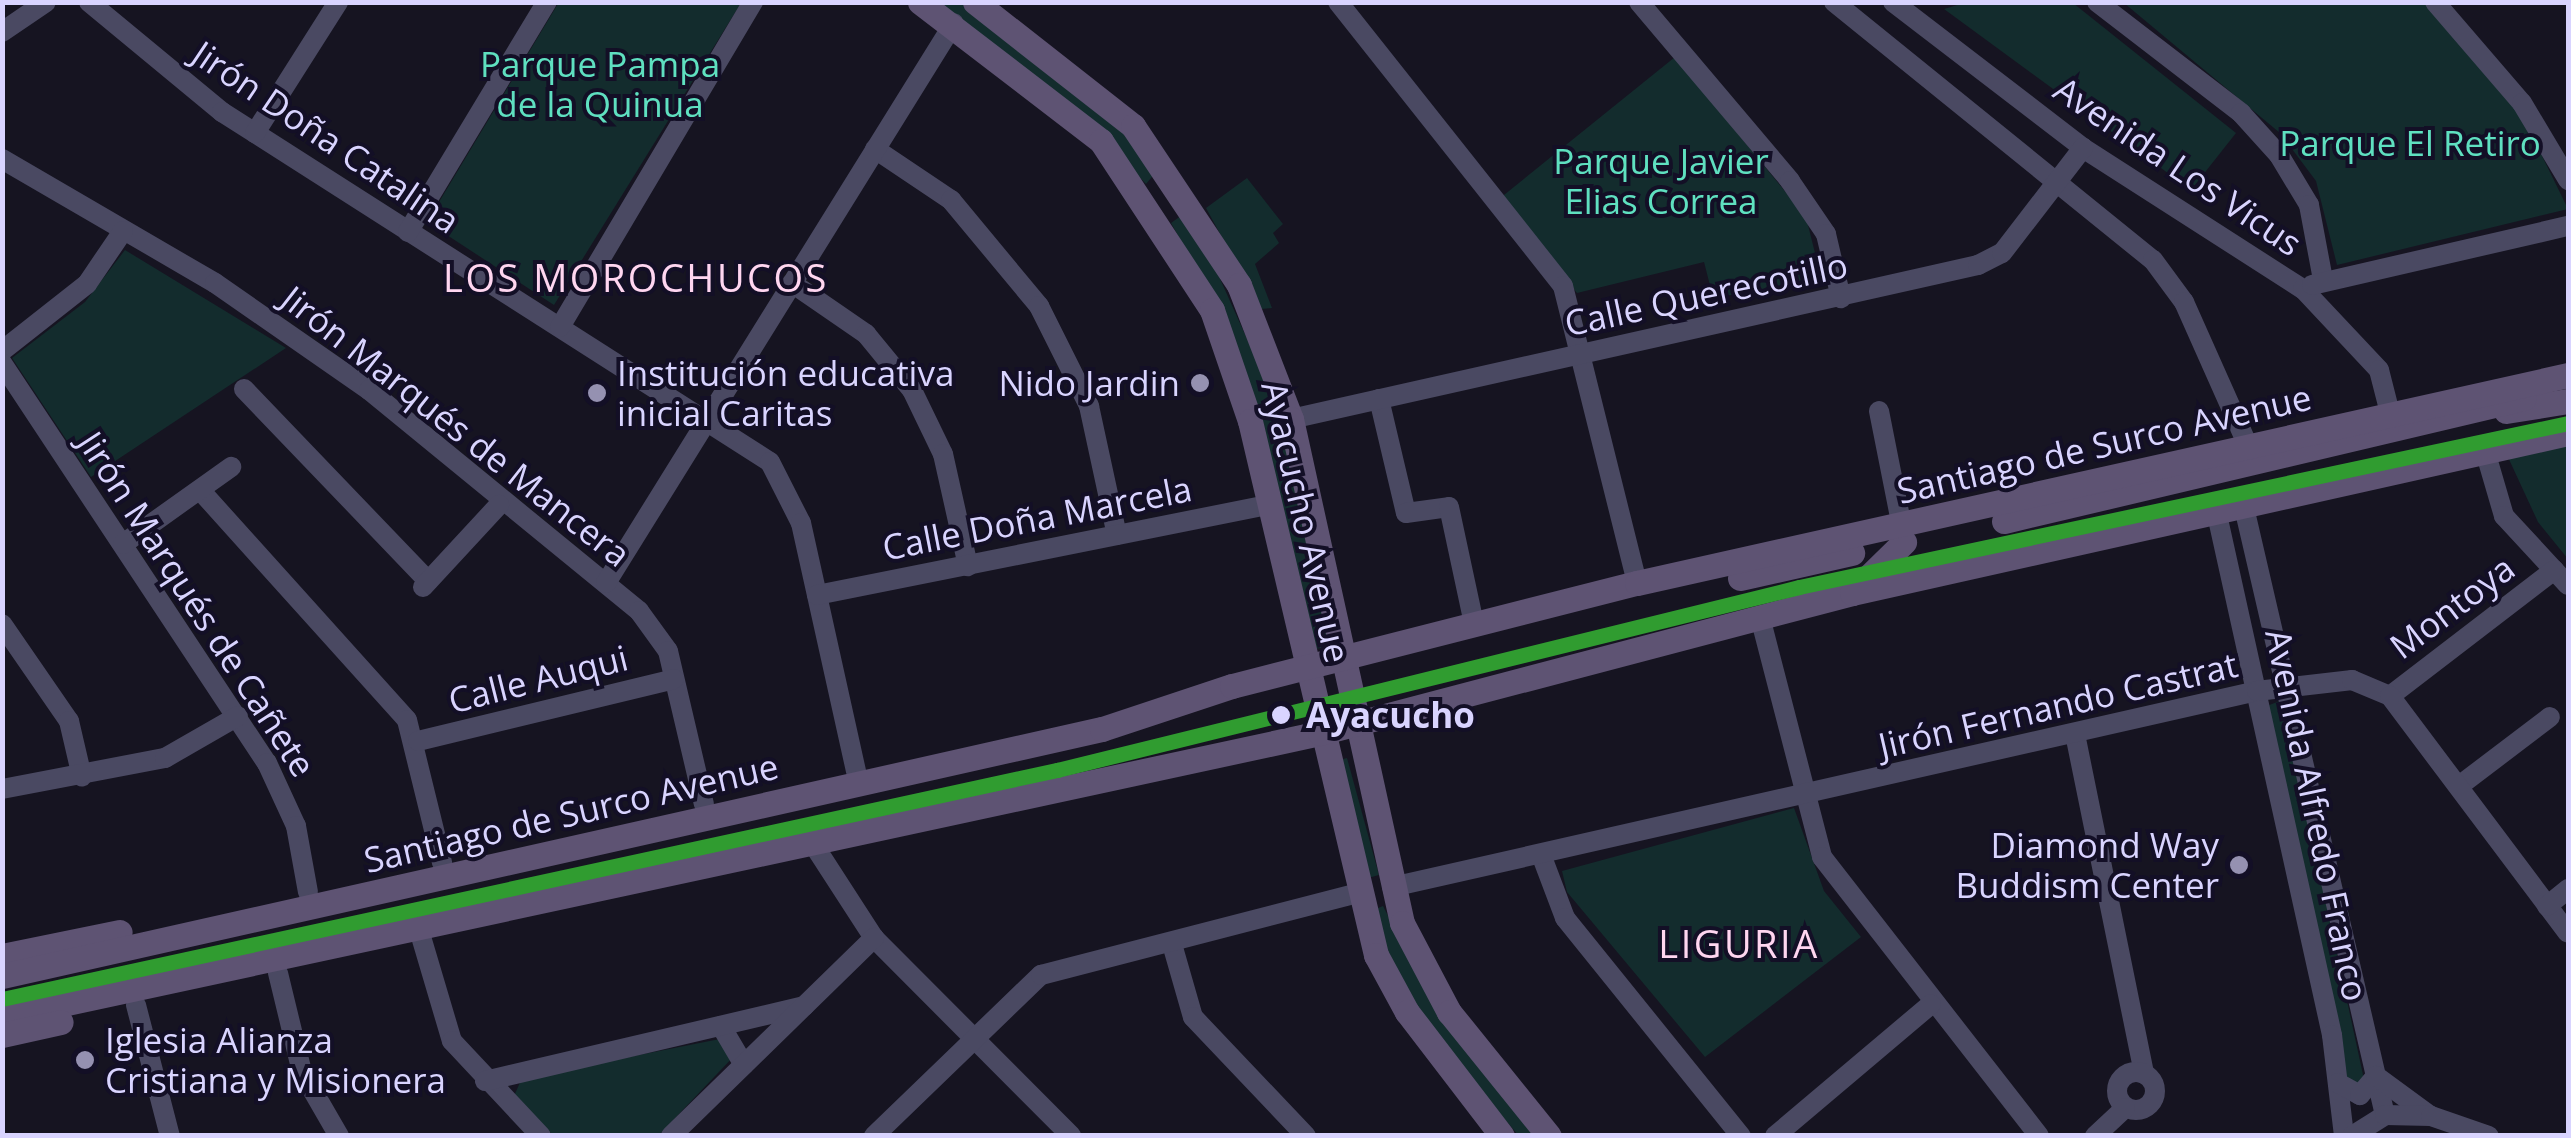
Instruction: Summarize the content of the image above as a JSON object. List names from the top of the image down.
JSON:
{
  "streets": {
    "main road": ["Santiago de Surco Avenue", "Ayacucho Avenue"],
    "street": [
      "Jirón Doña Catalina",
      "Avenida Los Vicus",
      "Calle Querecotillo",
      "Jirón Marqués de Mancera",
      "Calle Doña Marcela",
      "Jirón Marqués de Cañete",
      "Montoya",
      "Calle Auqui",
      "Jirón Fernando Castrat",
      "Avenida Alfredo Franco"
    ]
  },
  "crossings": [
    ["Jirón Doña Catalina", "Santiago de Surco Avenue"],
    ["Jirón Doña Catalina", "Calle Doña Marcela"],
    ["Avenida Los Vicus", "Calle Querecotillo"],
    ["Avenida Los Vicus", "Santiago de Surco Avenue"],
    ["Calle Querecotillo", "Ayacucho Avenue"],
    ["Jirón Marqués de Mancera", "Santiago de Surco Avenue"],
    ["Jirón Marqués de Mancera", "Calle Auqui"],
    ["Santiago de Surco Avenue", "Ayacucho Avenue"],
    ["Santiago de Surco Avenue", "Jirón Marqués de Cañete"],
    ["Calle Doña Marcela", "Ayacucho Avenue"],
    ["Ayacucho Avenue", "Jirón Fernando Castrat"],
    ["Montoya", "Jirón Fernando Castrat"],
    ["Jirón Fernando Castrat", "Avenida Alfredo Franco"]
  ],
  "districts": ["LOS MOROCHUCOS", "LIGURIA"],
  "parks": ["Parque Pampa de la Quinua", "Parque El Retiro", "Parque Javier Elias Correa"],
  "places": [
    "Nido Jardin",
    "Institución educativa inicial Caritas",
    "Ayacucho",
    "Diamond Way Buddism Center",
    "Iglesia Alianza Cristiana y Misionera"
  ]
}
